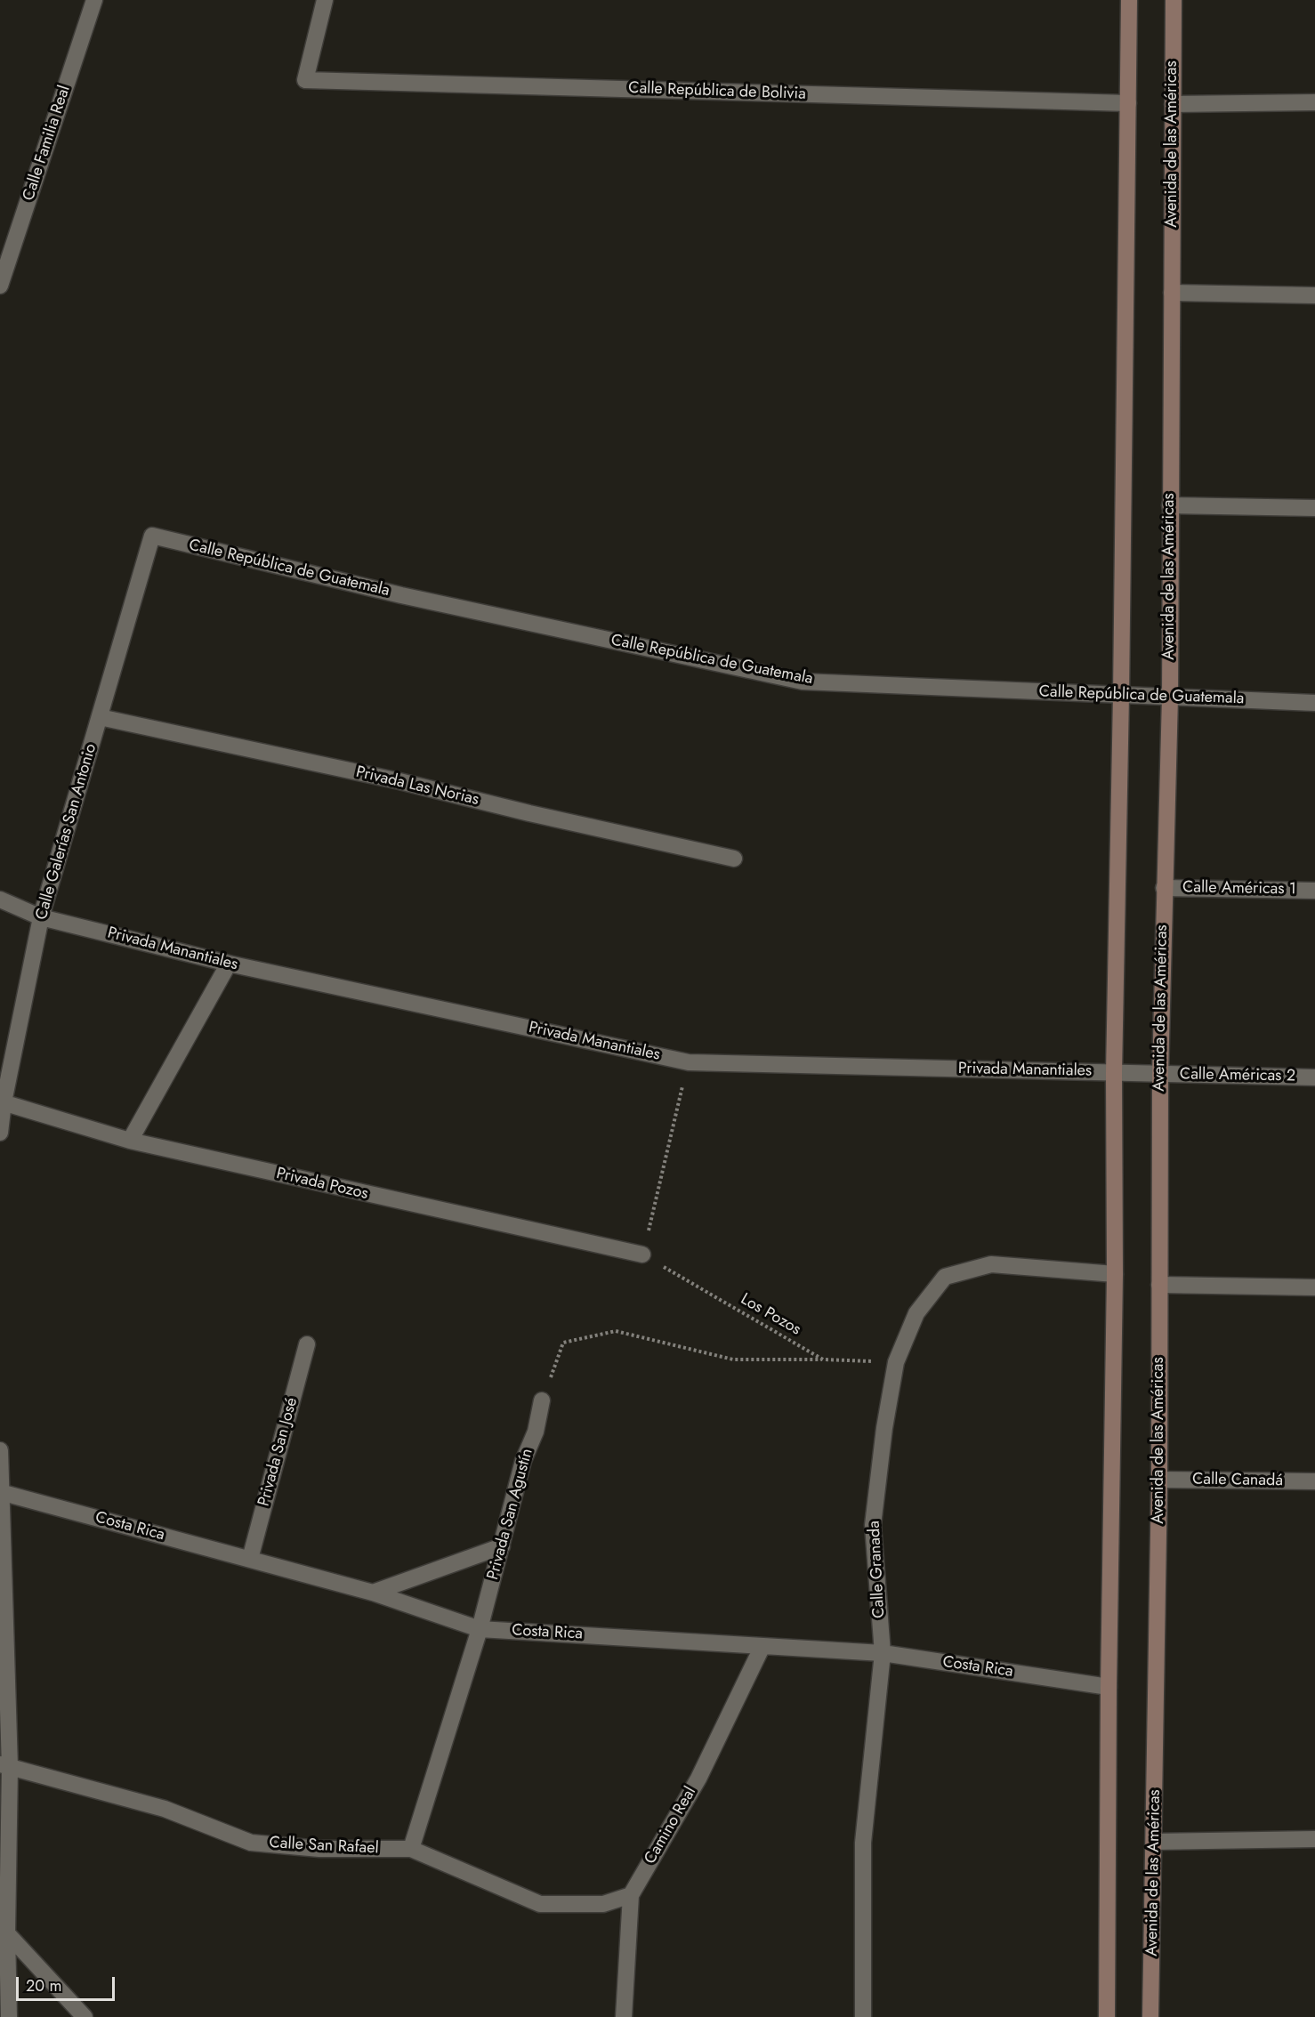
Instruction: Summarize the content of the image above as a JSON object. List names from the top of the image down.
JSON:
{
  "streets": {
    "street": [
      "Calle República de Bolivia",
      "Calle Familia Real",
      "Avenida de las Américas",
      "Calle República de Guatemala",
      "Privada Las Norias",
      "Calle Galerías San Antonio",
      "Calle Américas 1",
      "Privada Manantiales",
      "Calle Américas 2",
      "Privada Pozos",
      "Privada San José",
      "Calle Canadá",
      "Privada San Agustín",
      "Costa Rica",
      "Calle Granada",
      "Camino Real",
      "Calle San Rafael"
    ],
    "path": ["Los Pozos"]
  },
  "crossings": [
    ["Avenida de las Américas", "Calle República de Guatemala"],
    ["Avenida de las Américas", "Calle Américas 1"],
    ["Avenida de las Américas", "Privada Manantiales"],
    ["Avenida de las Américas", "Calle Américas 2"],
    ["Avenida de las Américas", "Calle Canadá"],
    ["Calle República de Guatemala", "Calle Galerías San Antonio"],
    ["Privada Las Norias", "Calle Galerías San Antonio"],
    ["Calle Galerías San Antonio", "Privada Manantiales"],
    ["Calle Galerías San Antonio", "Privada Pozos"],
    ["Privada Manantiales", "Calle Américas 2"],
    ["Privada Pozos", "Los Pozos"],
    ["Los Pozos", "Calle Granada"],
    ["Privada San José", "Costa Rica"],
    ["Privada San Agustín", "Costa Rica"],
    ["Privada San Agustín", "Calle San Rafael"],
    ["Costa Rica", "Calle Granada"],
    ["Costa Rica", "Camino Real"],
    ["Camino Real", "Calle San Rafael"]
  ],
  "scale_bar": "20 m"
}
